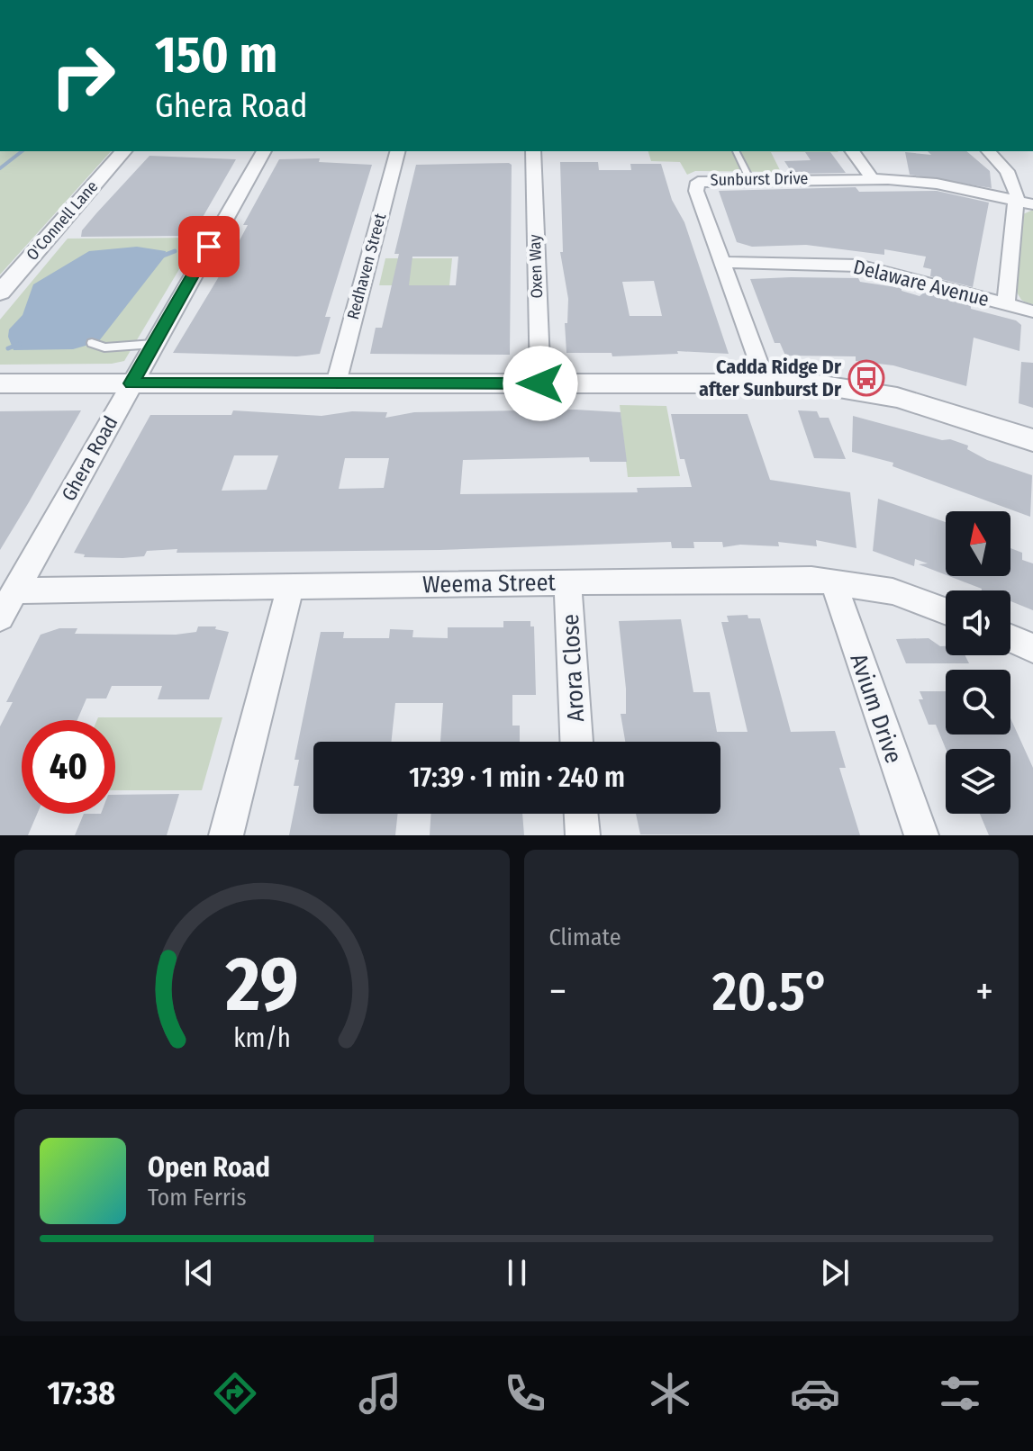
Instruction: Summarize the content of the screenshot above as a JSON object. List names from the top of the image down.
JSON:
{
  "streets": {
    "street": [
      "Sunburst Drive",
      "O'Connell Lane",
      "Redhaven Street",
      "Oxen Way",
      "Delaware Avenue",
      "Ghera Road",
      "Weema Street",
      "Arora Close",
      "Avium Drive"
    ]
  },
  "crossings": [
    ["Sunburst Drive", "Delaware Avenue"],
    ["Ghera Road", "Weema Street"],
    ["Weema Street", "Arora Close"],
    ["Weema Street", "Avium Drive"]
  ],
  "places": {
    "bus stop": ["Cadda Ridge Dr after Sunburst Dr"]
  },
  "north": "top",
  "page": {
    "turn": ["150 m", "Ghera Road"],
    "limit": "40",
    "trip": "17:39 · 1 min · 240 m",
    "tile": "Climate",
    "heat": ["−", "20.5°", "+"],
    "song": ["Open Road", "Tom Ferris"],
    "tabs": "17:38",
    "gauge": ["29", "km/h"]
  }
}
